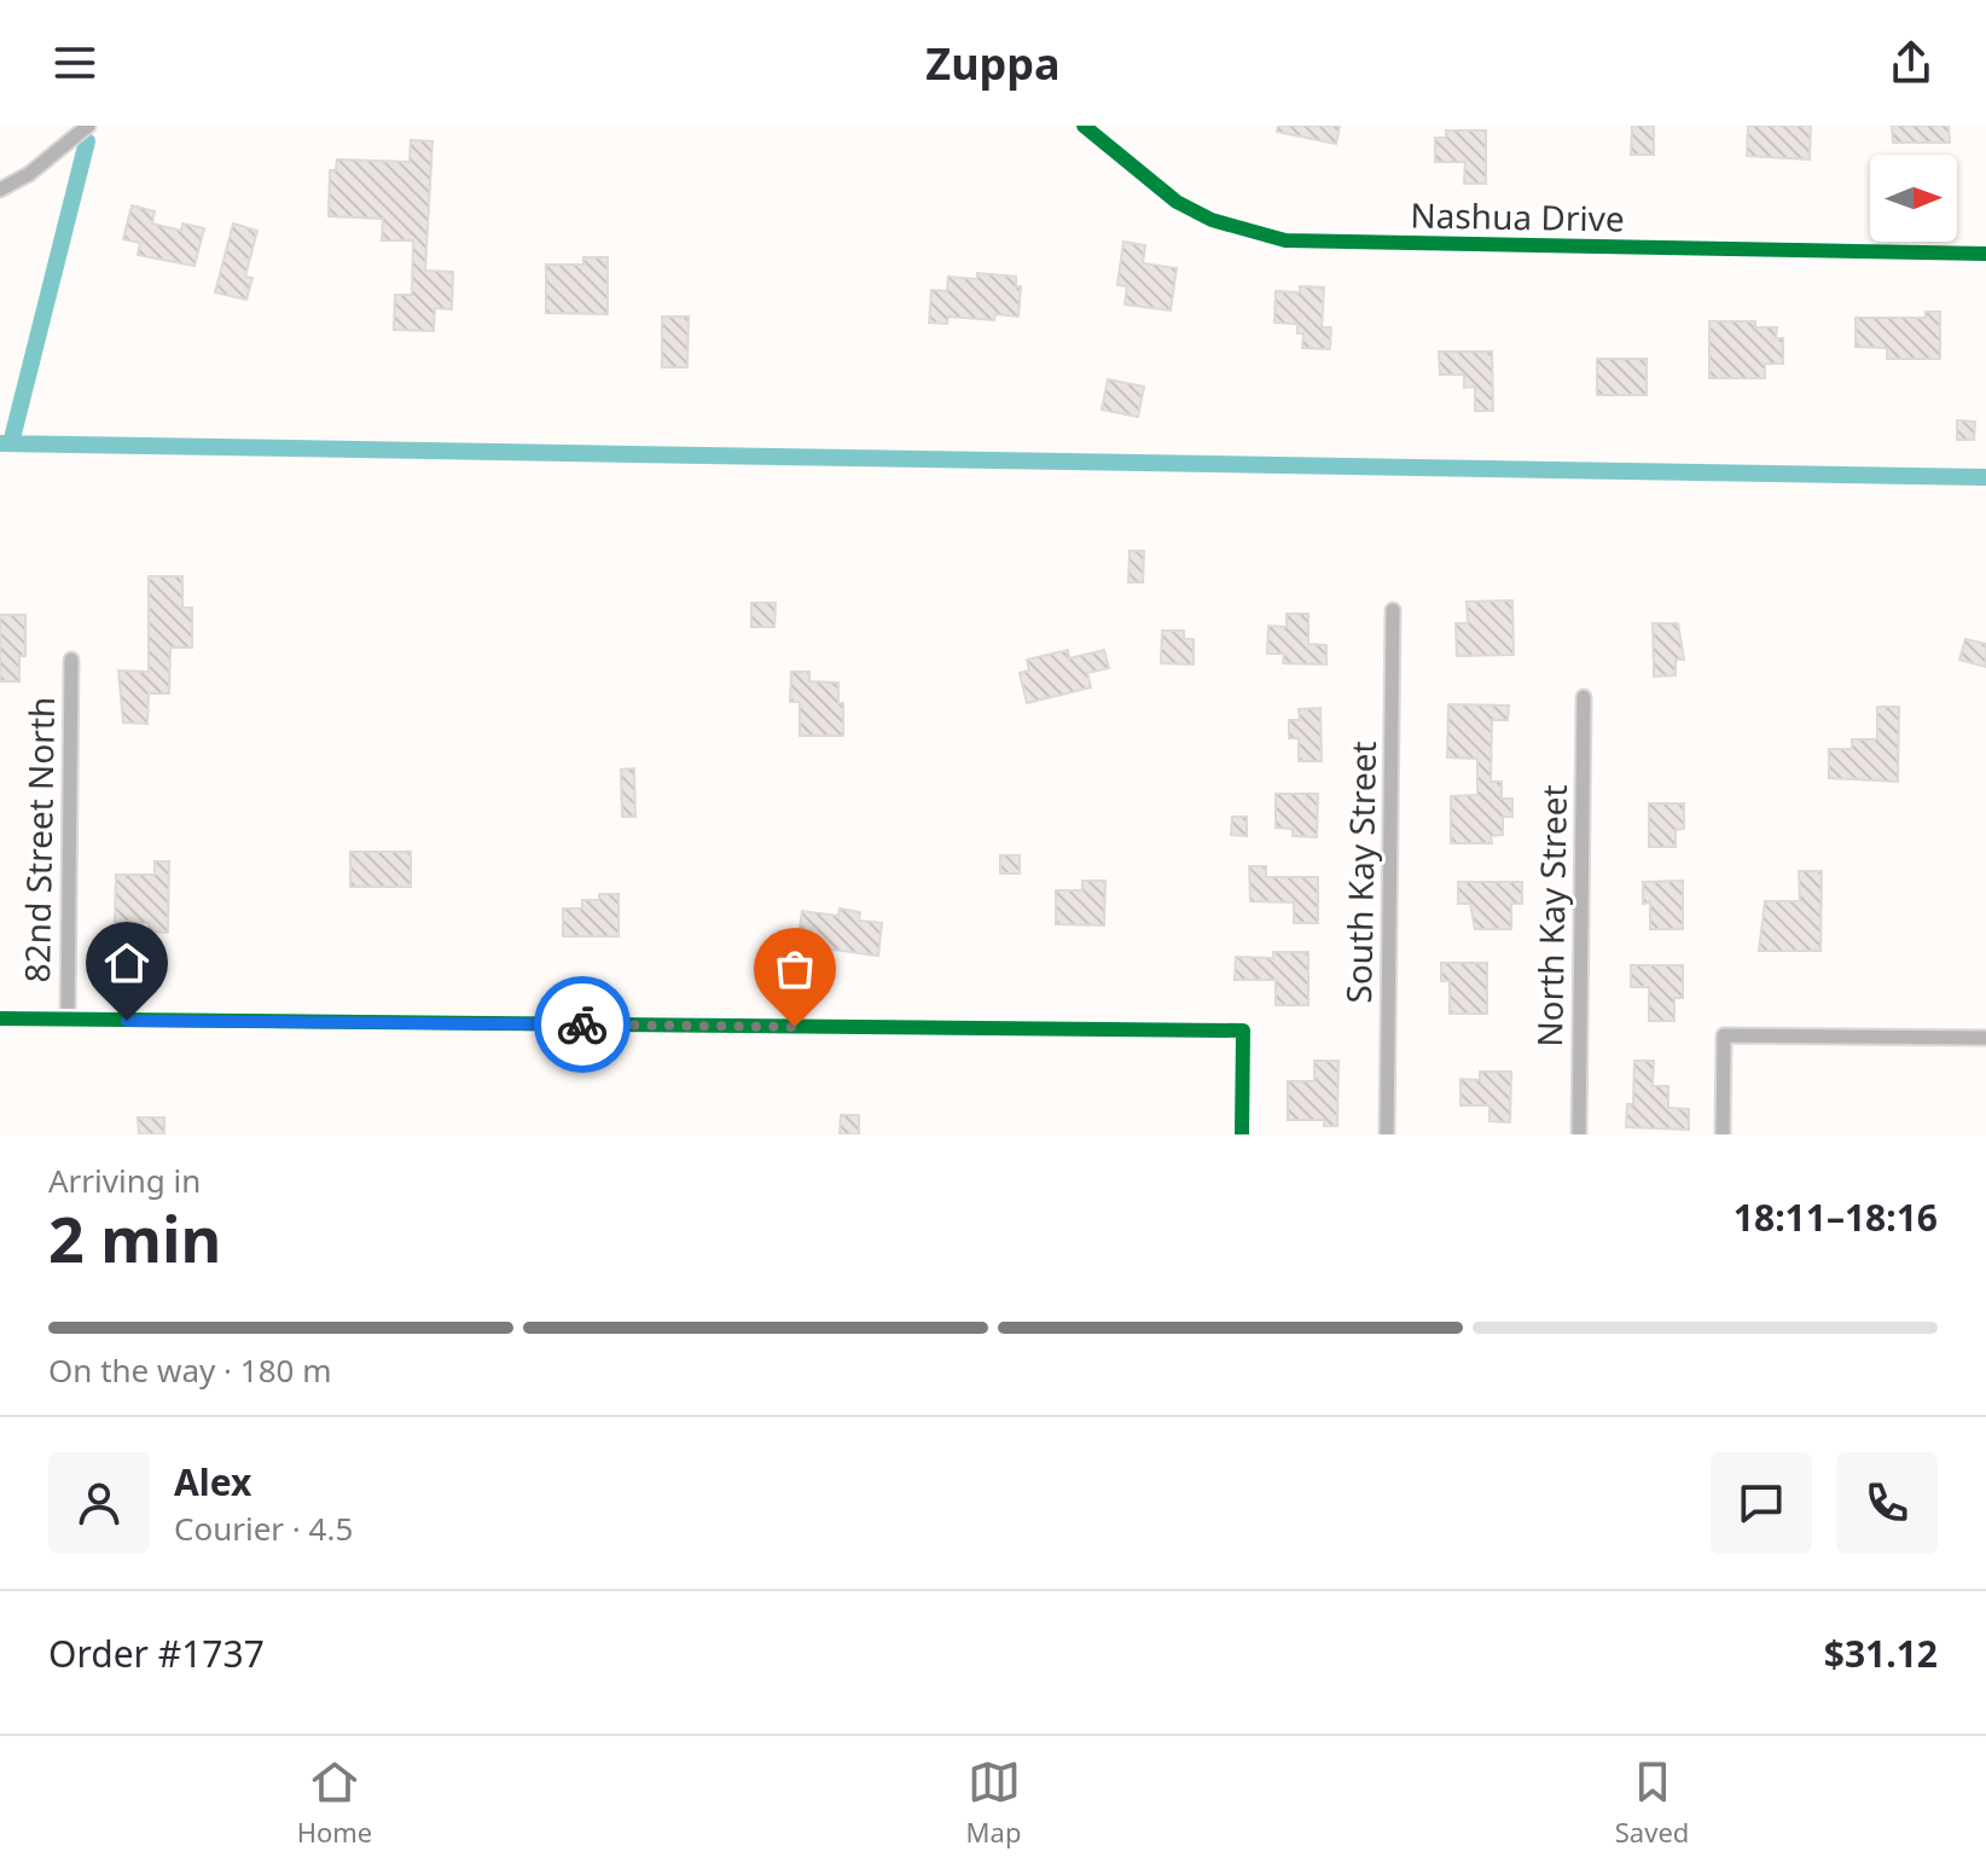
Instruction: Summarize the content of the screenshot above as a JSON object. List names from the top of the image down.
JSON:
{
  "streets": {
    "street": [
      "Nashua Drive",
      "82nd Street North",
      "South Kay Street",
      "North Kay Street"
    ]
  },
  "north": "right",
  "page": {
    "header": "Zuppa",
    "heading": ["2 min", "Arriving in", "18:11–18:16"],
    "panel": [
      "Alex",
      "Courier · 4.5",
      "Order #1737",
      "$31.12"
    ],
    "bar": "On the way · 180 m",
    "tabs": ["Home", "Map", "Saved"]
  }
}
